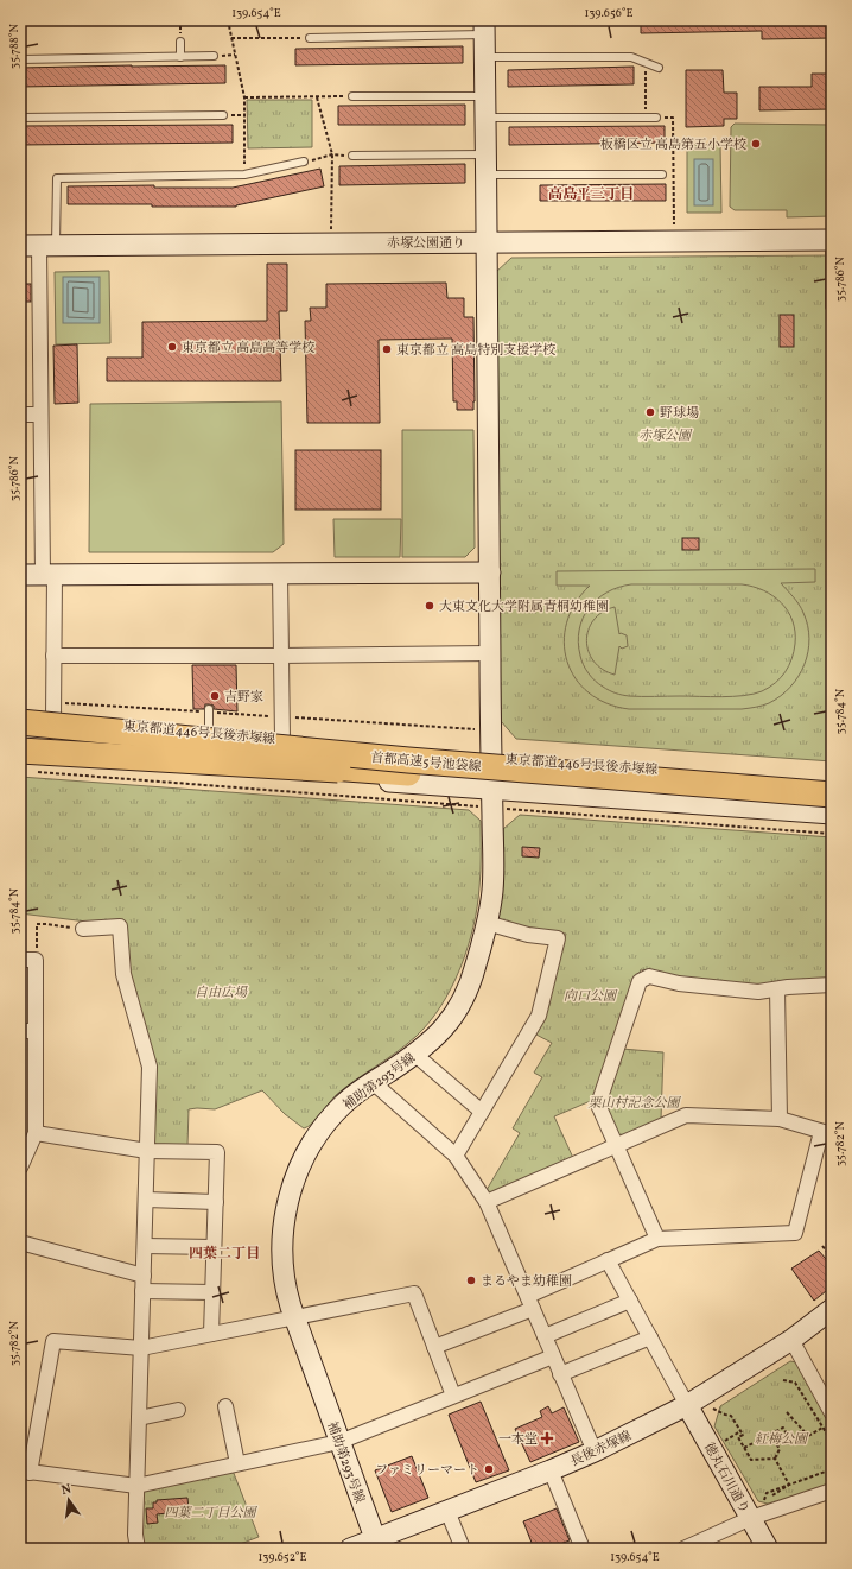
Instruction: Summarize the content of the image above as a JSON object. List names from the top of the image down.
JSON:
{
  "streets": {
    "highway": ["首都高速5号池袋線"],
    "street": [
      "赤塚公園通り",
      "東京都道446号長後赤塚線",
      "補助第293号線",
      "長後赤塚線",
      "徳丸石川通り"
    ]
  },
  "crossings": [
    ["赤塚公園通り", "補助第293号線"],
    ["東京都道446号長後赤塚線", "補助第293号線"],
    ["補助第293号線", "長後赤塚線"],
    ["長後赤塚線", "徳丸石川通り"]
  ],
  "districts": ["高島平三丁目", "四葉二丁目"],
  "parks": [
    "赤塚公園",
    "自由広場",
    "向口公園",
    "栗山村記念公園",
    "紅梅公園",
    "四葉二丁目公園"
  ],
  "places": {
    "other": [
      "板橋区立 高島第五小学校",
      "東京都立 高島高等学校",
      "東京都立 高島特別支援学校",
      "野球場",
      "大東文化大学附属青桐幼稚園",
      "吉野家",
      "まるやま幼稚園",
      "ファミリーマート"
    ],
    "health": ["一本堂"]
  },
  "north": "top",
  "coordinates": [
    "139.654°E",
    "139.656°E",
    "35.788°N",
    "35.786°N",
    "35.784°N",
    "35.782°N",
    "139.652°E"
  ]
}
